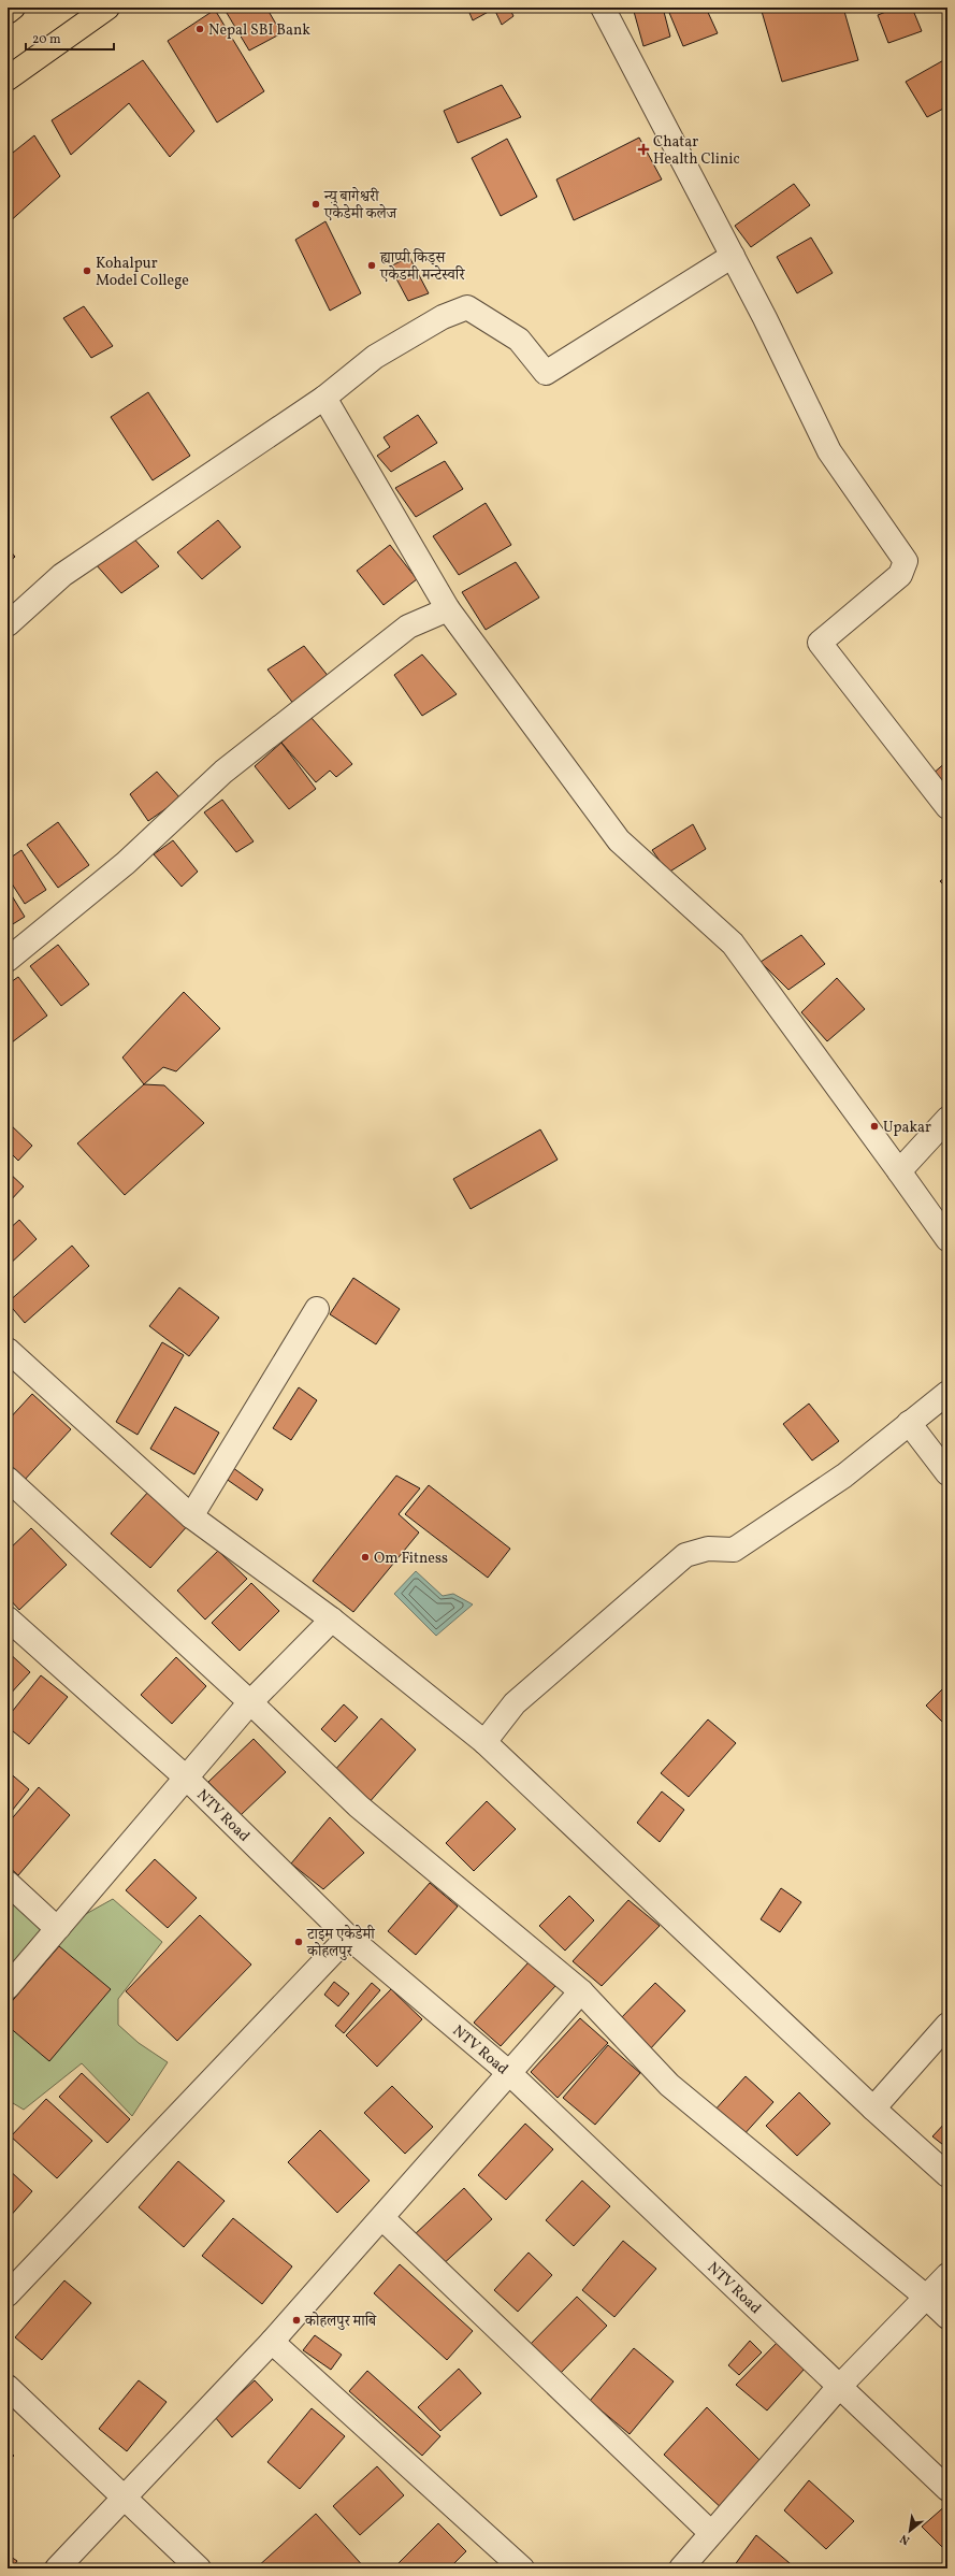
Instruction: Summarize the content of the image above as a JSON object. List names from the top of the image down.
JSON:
{
  "streets": {
    "street": ["NTV Road"]
  },
  "places": {
    "other": [
      "Nepal SBI Bank",
      "न्यु बागेश्वरी एकेडेमी कलेज",
      "ह्याप्पी किड्स एकेडमी मन्टेस्वरि",
      "Kohalpur Model College",
      "Upakar",
      "Om Fitness",
      "टाइम एकेडेमी कोहलपुर",
      "कोहलपुर माबि"
    ],
    "health": ["Chatar Health Clinic"]
  },
  "scale_bar": "20 m",
  "north": "bottom left"
}
